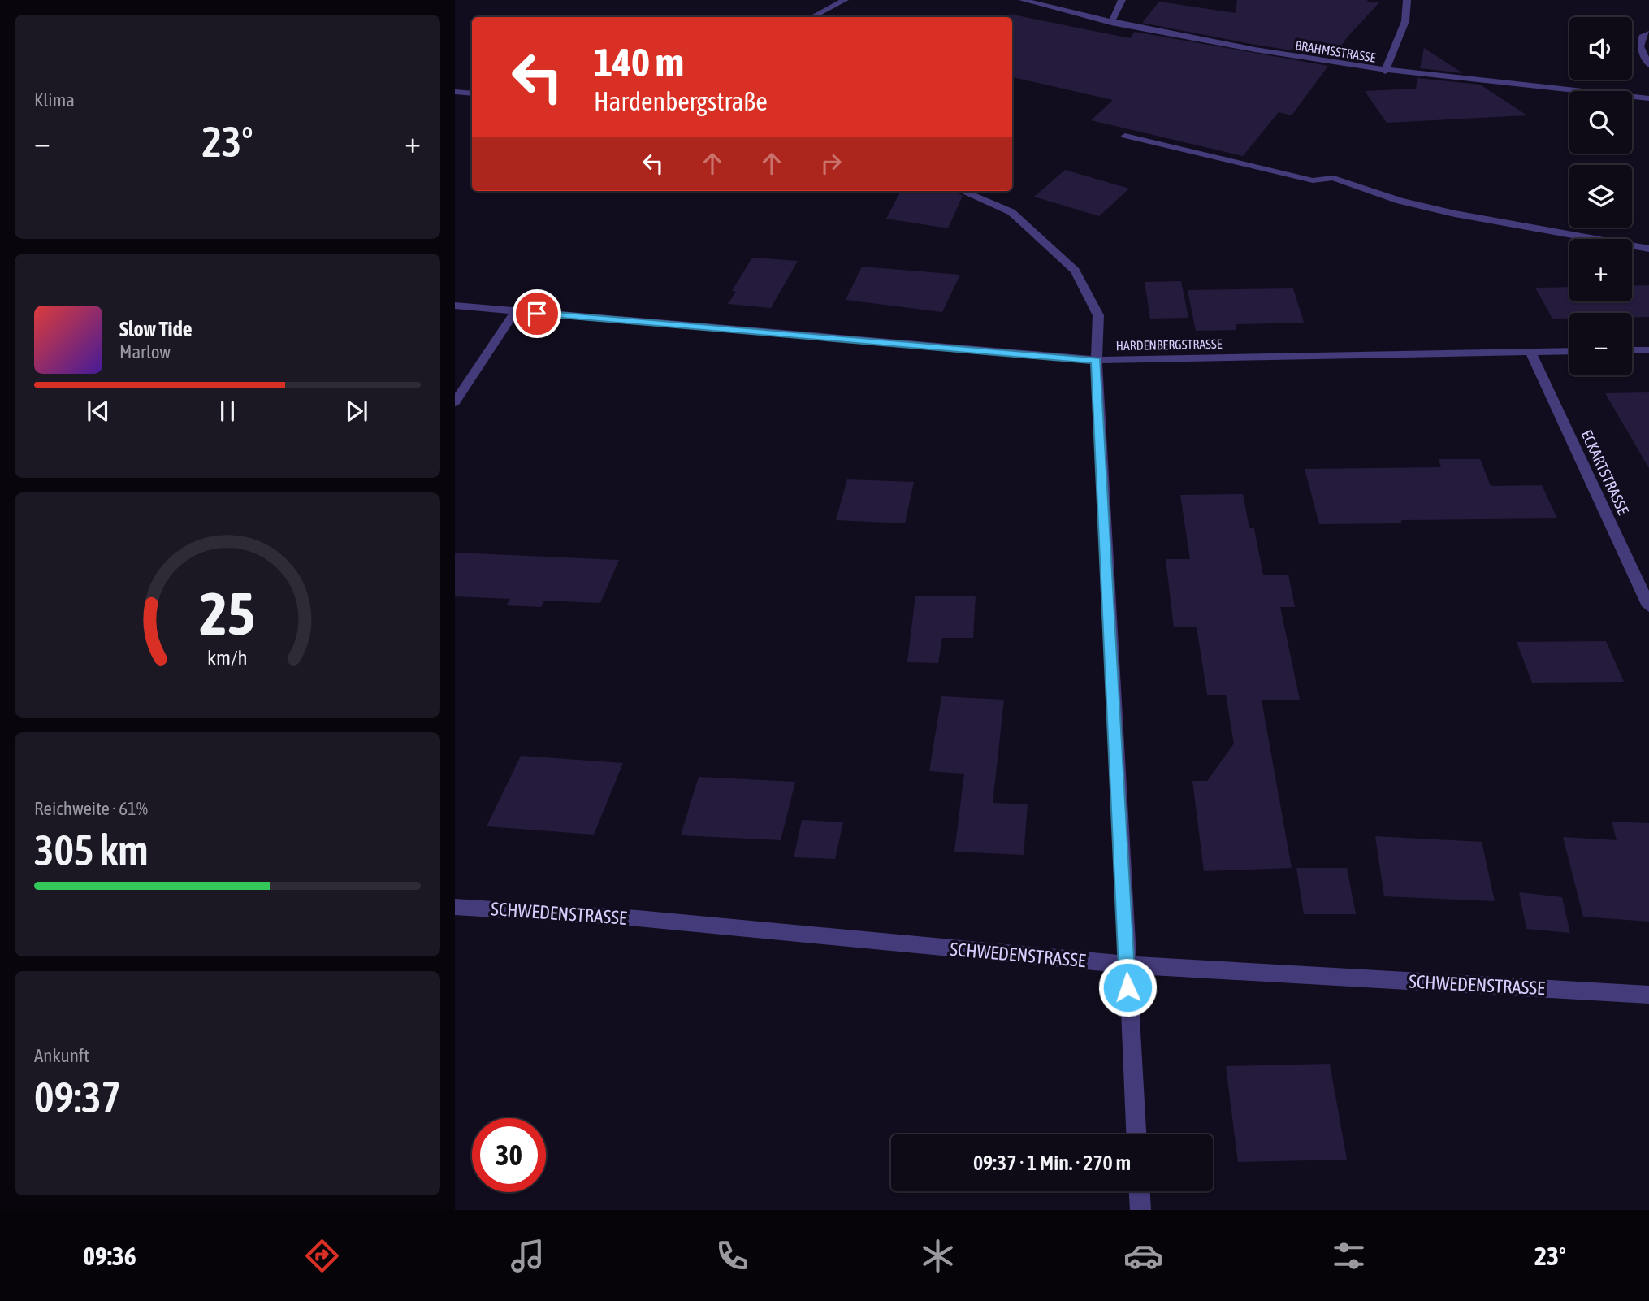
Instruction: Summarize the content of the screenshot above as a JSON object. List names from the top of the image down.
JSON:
{
  "streets": {
    "street": [
      "BRAHMSSTRASSE",
      "HARDENBERGSTRASSE",
      "ECKARTSTRASSE",
      "SCHWEDENSTRASSE"
    ]
  },
  "crossings": [
    ["HARDENBERGSTRASSE", "ECKARTSTRASSE"]
  ],
  "page": {
    "tile": [
      "Klima",
      ["Reichweite · 61%", "305 km"],
      ["Ankunft", "09:37"]
    ],
    "map_buttons": ["+", "−"],
    "turn": ["140 m", "Hardenbergstraße"],
    "heat": ["−", "23°", "+"],
    "song": ["Slow Tide", "Marlow"],
    "limit": "30",
    "trip": "09:37 · 1 Min. · 270 m",
    "tabs": ["09:36", "23°"],
    "gauge": ["25", "km/h"]
  }
}
